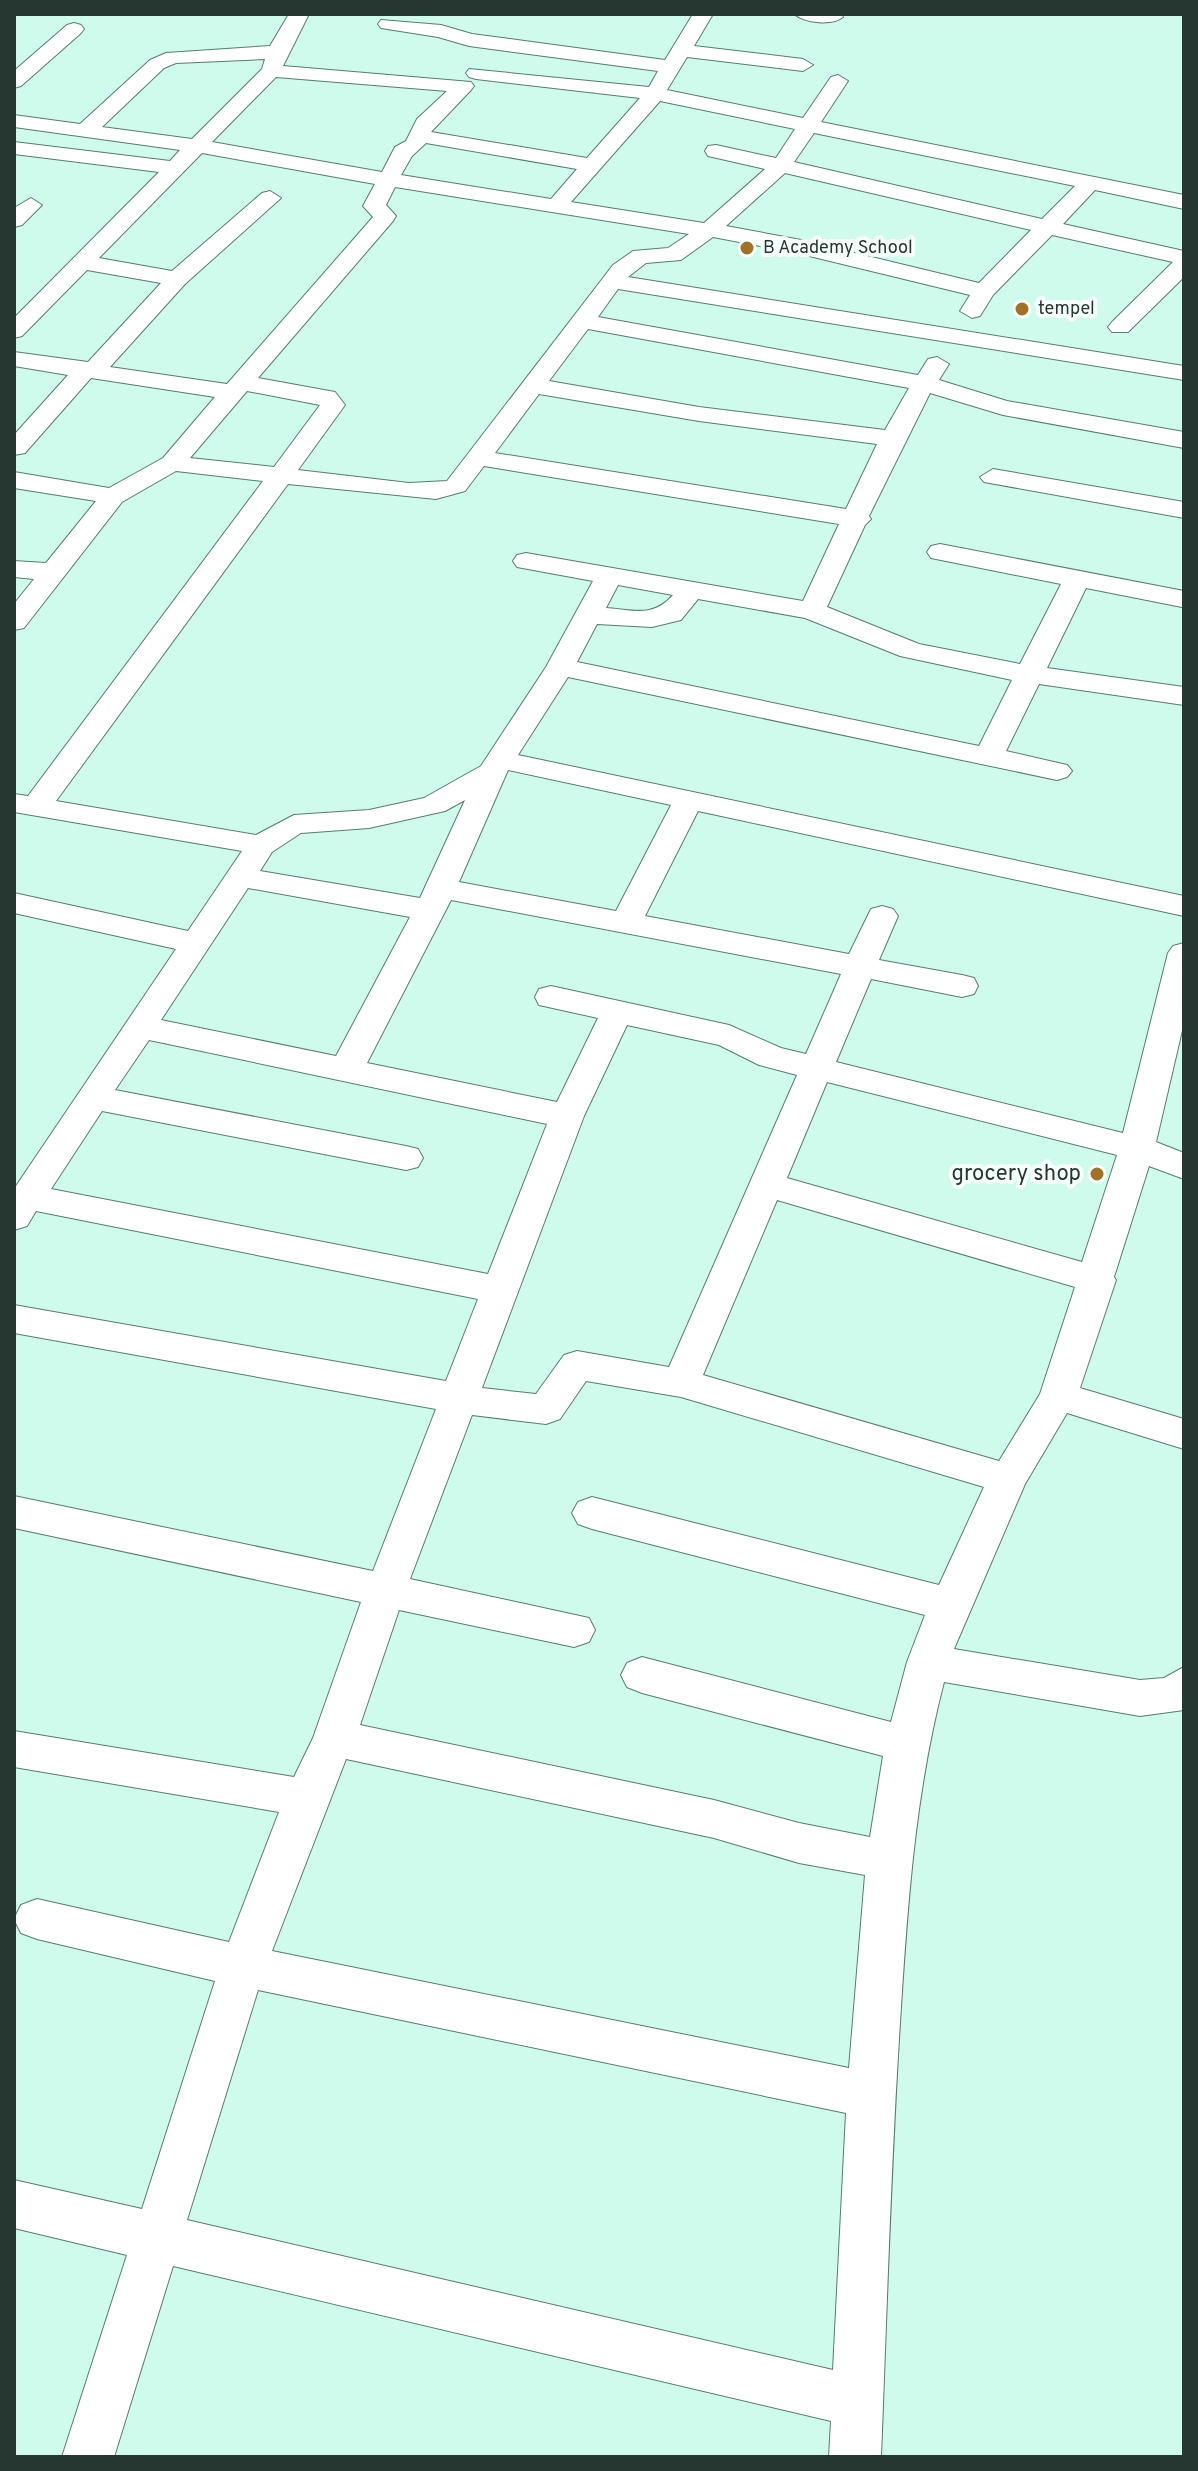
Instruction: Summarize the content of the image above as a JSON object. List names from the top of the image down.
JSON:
{
  "places": ["B Academy School", "tempel", "grocery shop"]
}
